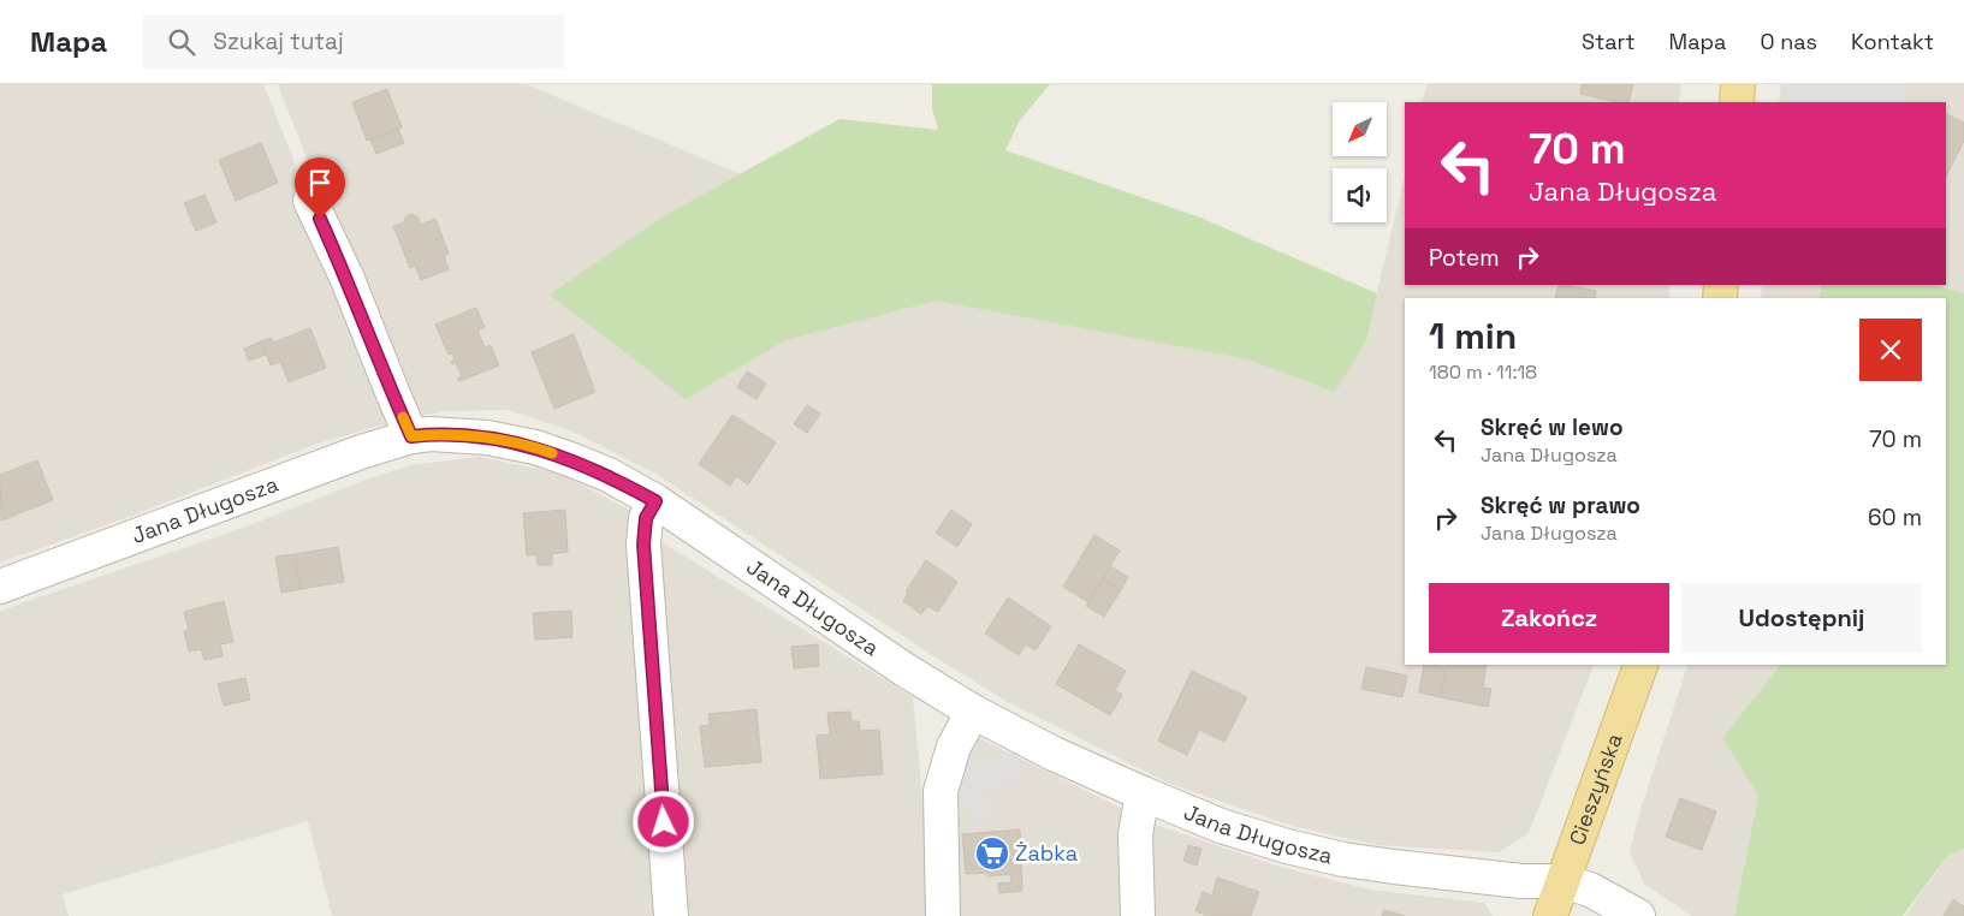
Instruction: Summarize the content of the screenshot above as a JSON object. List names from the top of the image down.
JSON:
{
  "streets": {
    "main road": ["Cieszyńska"],
    "street": ["Jana Długosza"]
  },
  "crossings": [
    ["Jana Długosza", "Cieszyńska"]
  ],
  "places": {
    "supermarket": ["Żabka"]
  },
  "north": "bottom left",
  "page": {
    "header": "Mapa",
    "search": "Szukaj tutaj",
    "nav": [
      "Start",
      "Mapa",
      "O nas",
      "Kontakt"
    ],
    "turn": ["70 m", "Jana Długosza"],
    "then": "Potem",
    "heading": ["1 min", "180 m · 11:18"],
    "list": [
      {
        "name": "Skręć w lewo",
        "note": "Jana Długosza",
        "value": "70 m"
      },
      {
        "name": "Skręć w prawo",
        "note": "Jana Długosza",
        "value": "60 m"
      }
    ],
    "buttons": ["Zakończ", "Udostępnij"]
  }
}
